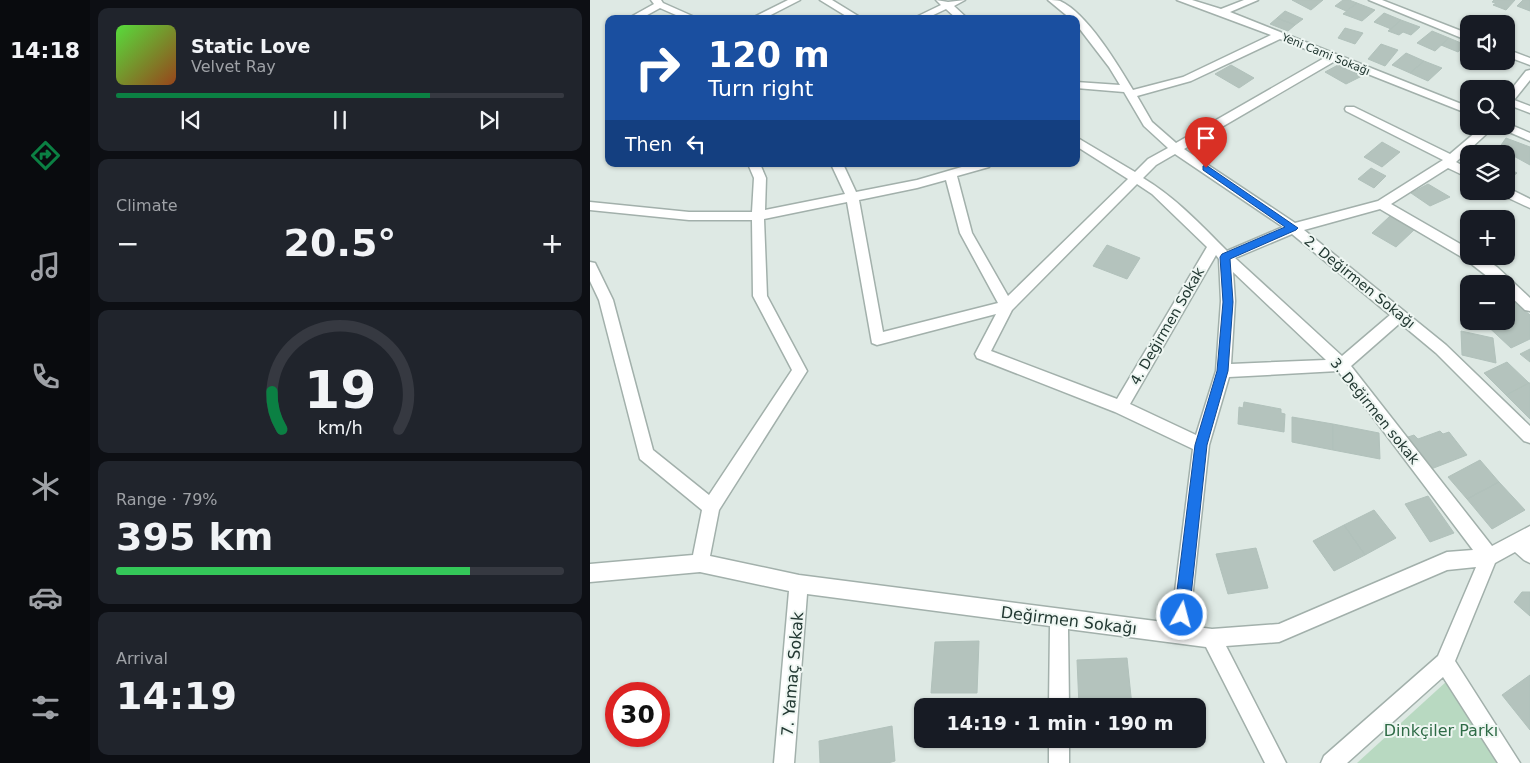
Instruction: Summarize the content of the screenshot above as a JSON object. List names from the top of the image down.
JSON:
{
  "streets": {
    "street": [
      "Yeni Cami Sokağı",
      "2. Değirmen Sokağı",
      "4. Değirmen Sokak",
      "3. Değirmen sokak",
      "Değirmen Sokağı",
      "7. Yamaç Sokak"
    ]
  },
  "crossings": [
    ["4. Değirmen Sokak", "3. Değirmen sokak"],
    ["3. Değirmen sokak", "Değirmen Sokağı"],
    ["Değirmen Sokağı", "7. Yamaç Sokak"]
  ],
  "parks": ["Dinkçiler Parkı"],
  "page": {
    "tabs": "14:18",
    "map_buttons": ["+", "−"],
    "turn": ["120 m", "Turn right"],
    "song": ["Static Love", "Velvet Ray"],
    "then": "Then",
    "tile": [
      "Climate",
      ["Range · 79%", "395 km"],
      ["Arrival", "14:19"]
    ],
    "heat": ["−", "20.5°", "+"],
    "limit": "30",
    "trip": "14:19 · 1 min · 190 m",
    "gauge": ["19", "km/h"]
  }
}
